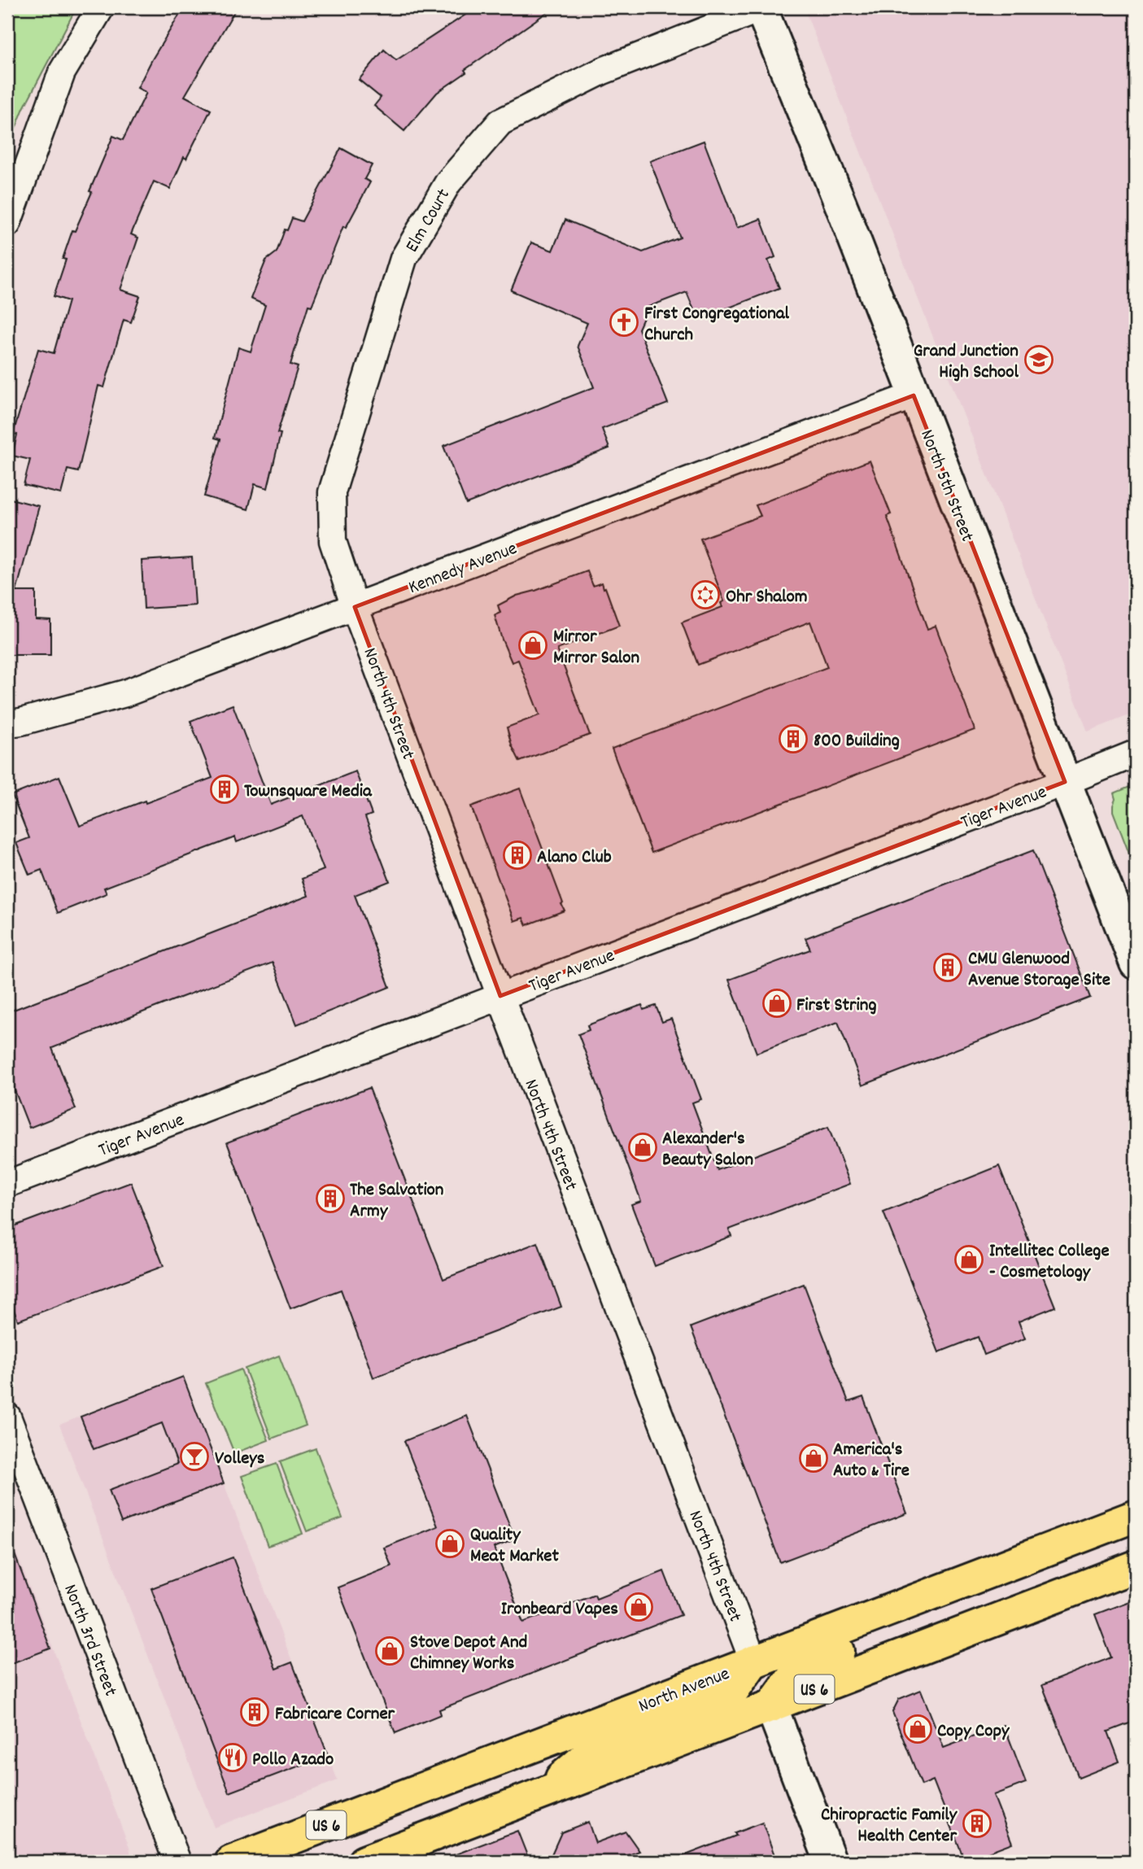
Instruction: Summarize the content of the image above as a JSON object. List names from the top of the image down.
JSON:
{
  "streets": {
    "main road": ["North Avenue", "US 6"],
    "street": [
      "Elm Court",
      "North 5th Street",
      "Kennedy Avenue",
      "North 4th Street",
      "Tiger Avenue",
      "North 3rd Street"
    ]
  },
  "crossings": [
    ["Elm Court", "North 5th Street"],
    ["Elm Court", "Kennedy Avenue"],
    ["Elm Court", "North 4th Street"],
    ["North 5th Street", "Kennedy Avenue"],
    ["North 5th Street", "Tiger Avenue"],
    ["Kennedy Avenue", "North 4th Street"],
    ["North 4th Street", "Tiger Avenue"],
    ["North 4th Street", "North Avenue"]
  ],
  "places": {
    "church": ["First Congregational Church"],
    "school or university": ["Grand Junction High School"],
    "synagogue": ["Ohr Shalom"],
    "shop": [
      "Mirror Mirror Salon",
      "First String",
      "Alexander's Beauty Salon",
      "Intellitec College - Cosmetology",
      "America's Auto & Tire",
      "Quality Meat Market",
      "Ironbeard Vapes",
      "Stove Depot And Chimney Works",
      "Copy Copy"
    ],
    "building": [
      "800 Building",
      "Townsquare Media",
      "Alano Club",
      "CMU Glenwood Avenue Storage Site",
      "The Salvation Army",
      "Fabricare Corner",
      "Chiropractic Family Health Center"
    ],
    "bar": ["Volleys"],
    "restaurant": ["Pollo Azado"]
  }
}
